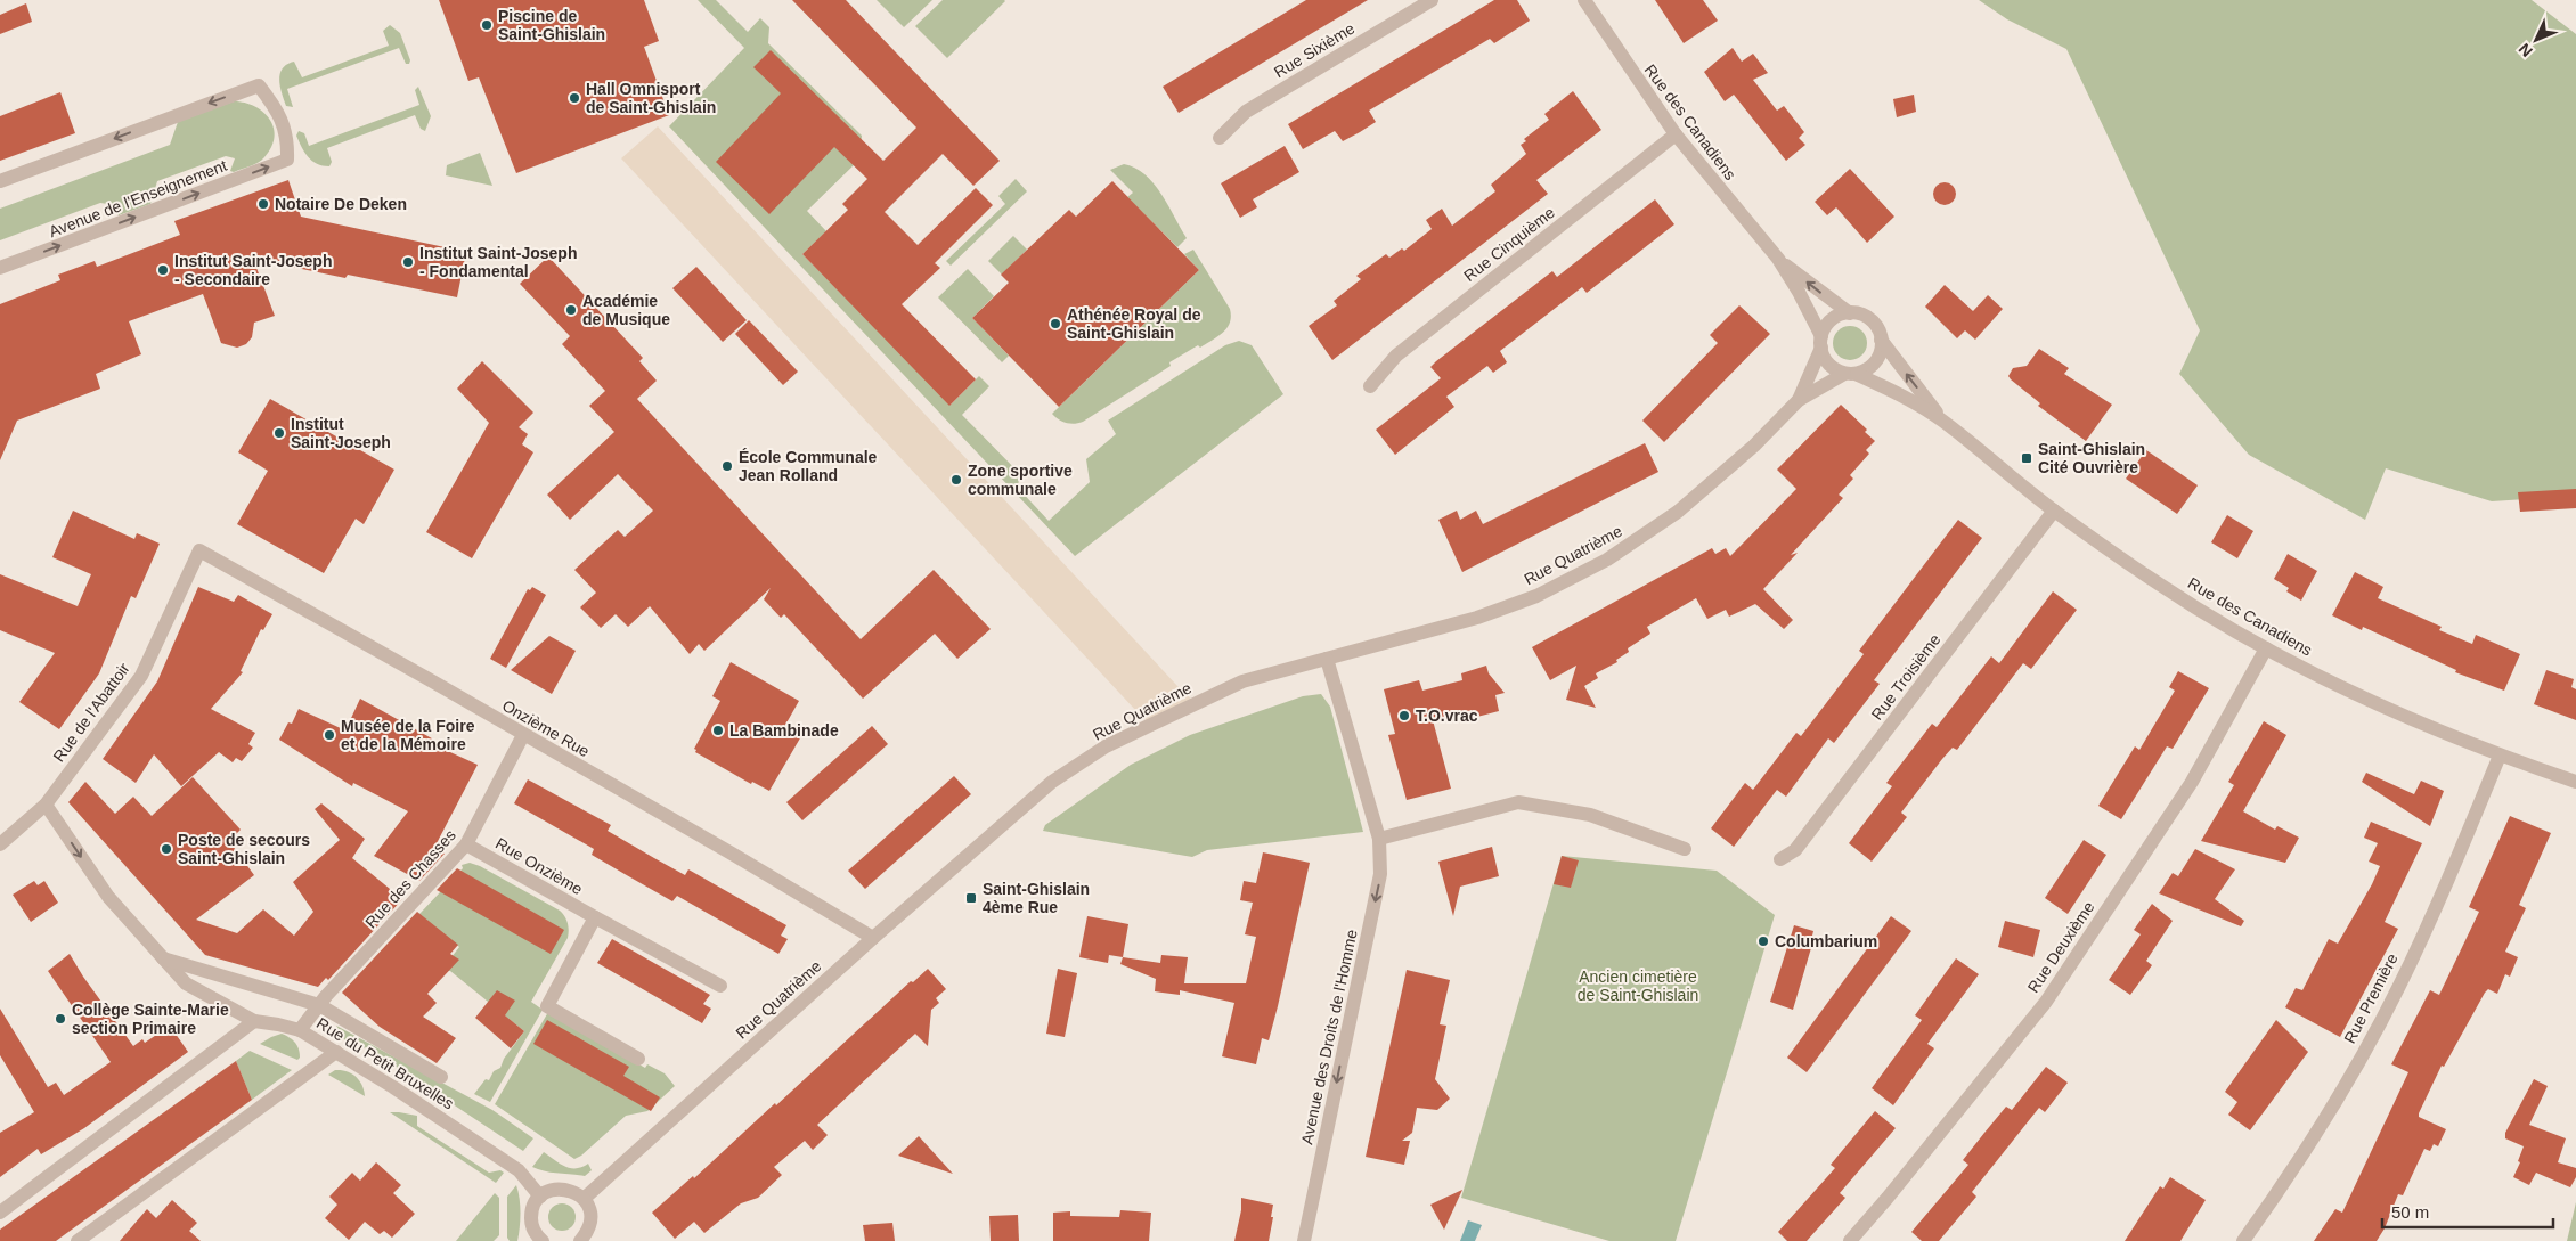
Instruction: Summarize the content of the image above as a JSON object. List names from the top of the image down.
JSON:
{
  "streets": {
    "street": [
      "Rue Sixième",
      "Rue des Canadiens",
      "Avenue de l'Enseignement",
      "Rue Cinquième",
      "Rue Quatrième",
      "Rue Troisième",
      "Rue de l'Abattoir",
      "Onzième Rue",
      "Rue Onzième",
      "Rue des Chasses",
      "Rue Deuxième",
      "Rue Première",
      "Avenue des Droits de l'Homme",
      "Rue du Petit Bruxelles"
    ]
  },
  "crossings": [
    ["Rue des Canadiens", "Rue Cinquième"],
    ["Rue des Canadiens", "Rue Quatrième"],
    ["Rue des Canadiens", "Rue Troisième"],
    ["Rue des Canadiens", "Rue Deuxième"],
    ["Rue des Canadiens", "Rue Première"],
    ["Rue Quatrième", "Onzième Rue"],
    ["Rue Quatrième", "Avenue des Droits de l'Homme"],
    ["Rue de l'Abattoir", "Onzième Rue"],
    ["Rue de l'Abattoir", "Rue du Petit Bruxelles"],
    ["Onzième Rue", "Rue des Chasses"],
    ["Rue Onzième", "Rue des Chasses"],
    ["Rue des Chasses", "Rue du Petit Bruxelles"]
  ],
  "one_way": ["Avenue des Droits de l'Homme"],
  "parks": ["Ancien cimetière de Saint-Ghislain"],
  "places": {
    "other": [
      "Piscine de Saint-Ghislain",
      "Hall Omnisport de Saint-Ghislain",
      "Notaire De Deken",
      "Institut Saint-Joseph - Fondamental",
      "Institut Saint-Joseph - Secondaire",
      "Académie de Musique",
      "Athénée Royal de Saint-Ghislain",
      "Institut Saint-Joseph",
      "École Communale Jean Rolland",
      "Zone sportive communale",
      "T.O.vrac",
      "La Bambinade",
      "Musée de la Foire et de la Mémoire",
      "Poste de secours Saint-Ghislain",
      "Columbarium",
      "Collège Sainte-Marie section Primaire"
    ],
    "transit": ["Saint-Ghislain Cité Ouvrière", "Saint-Ghislain 4ème Rue"]
  },
  "scale_bar": "50 m",
  "north": "bottom left"
}
